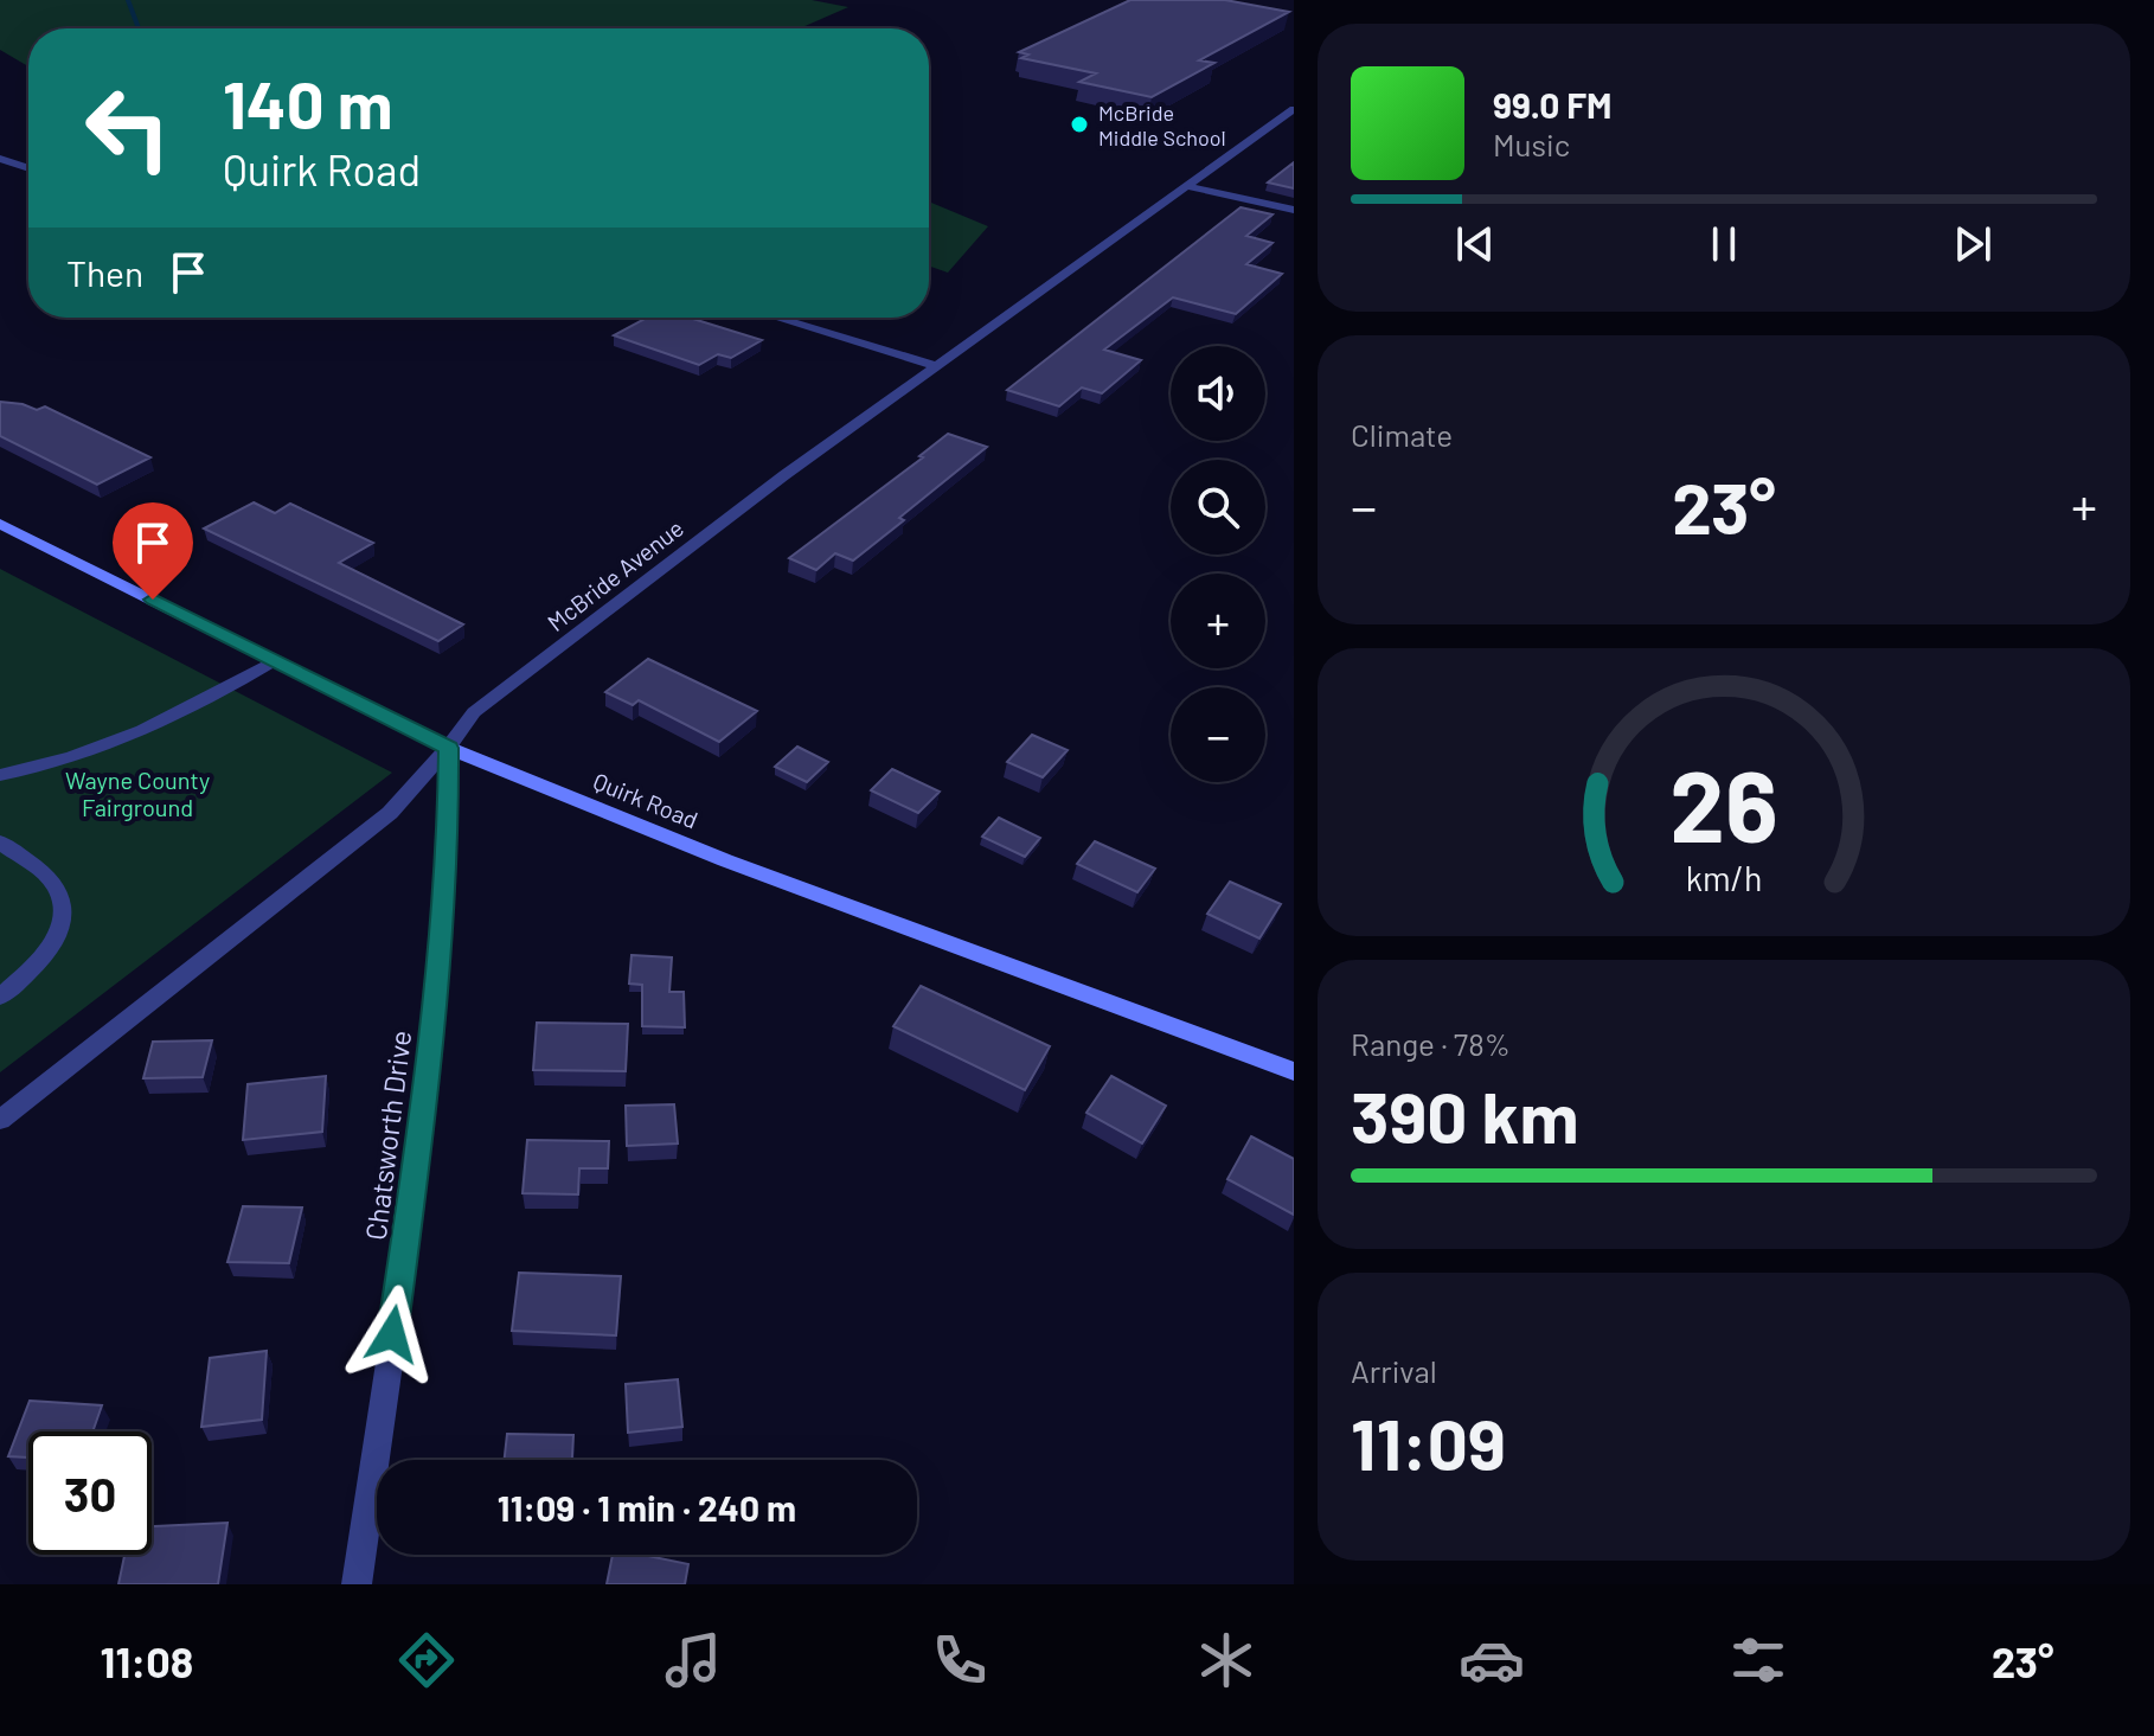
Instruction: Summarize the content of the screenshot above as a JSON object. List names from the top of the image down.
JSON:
{
  "streets": {
    "street": ["McBride Avenue", "Quirk Road", "Chatsworth Drive"]
  },
  "crossings": [
    ["McBride Avenue", "Quirk Road"],
    ["McBride Avenue", "Chatsworth Drive"],
    ["Quirk Road", "Chatsworth Drive"]
  ],
  "parks": ["Wayne County Fairground"],
  "places": ["McBride Middle School"],
  "page": {
    "turn": ["140 m", "Quirk Road"],
    "song": ["99.0 FM", "Music"],
    "then": "Then",
    "tile": [
      "Climate",
      ["Range · 78%", "390 km"],
      ["Arrival", "11:09"]
    ],
    "map_buttons": ["+", "−"],
    "heat": ["−", "23°", "+"],
    "limit": "30",
    "trip": "11:09 · 1 min · 240 m",
    "tabs": ["11:08", "23°"],
    "gauge": ["26", "km/h"]
  }
}
